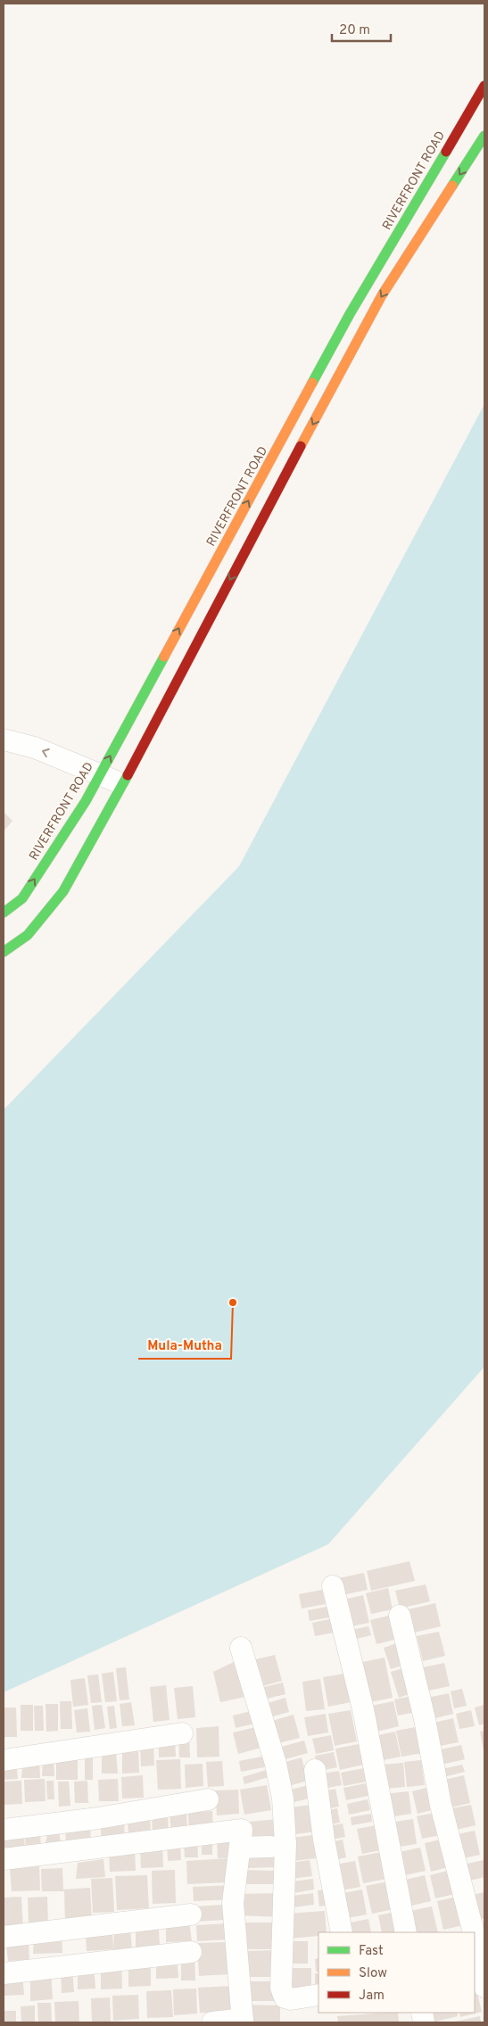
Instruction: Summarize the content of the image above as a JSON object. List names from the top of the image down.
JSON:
{
  "streets": {
    "street": ["RIVERFRONT ROAD"]
  },
  "places": ["Mula-Mutha"],
  "legend": ["Fast", "Slow", "Jam"],
  "scale_bar": "20 m"
}
